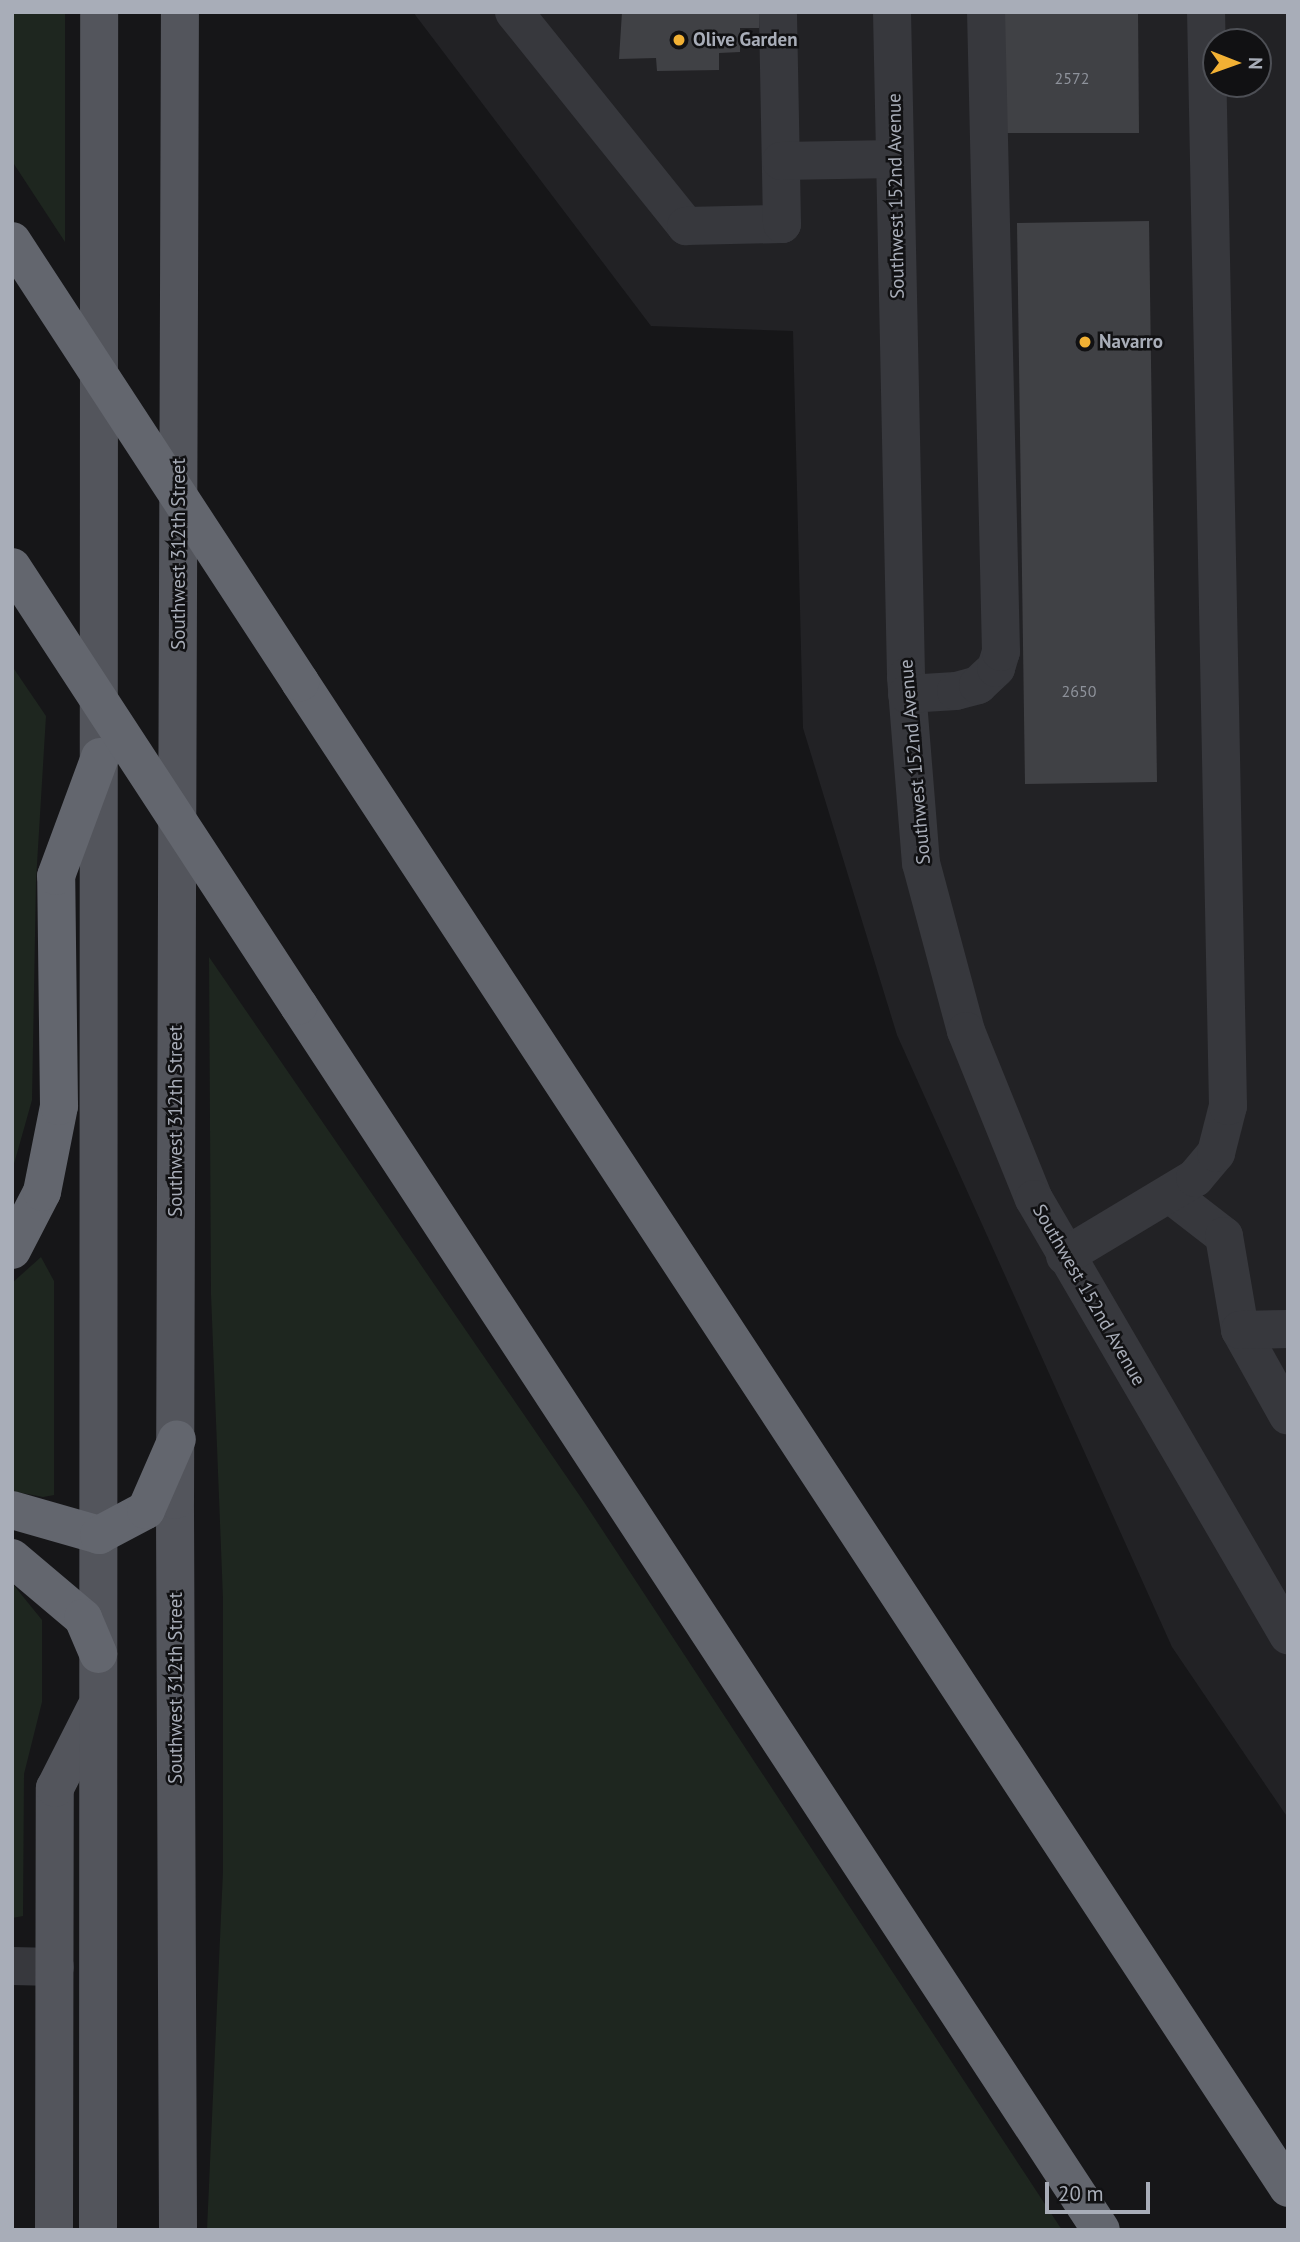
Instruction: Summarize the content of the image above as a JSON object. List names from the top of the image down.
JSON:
{
  "streets": {
    "main road": ["Southwest 312th Street"],
    "street": ["Southwest 152nd Avenue"]
  },
  "places": ["Olive Garden", "Navarro"],
  "house_numbers": ["2572", "2650"],
  "scale_bar": "20 m",
  "north": "right"
}
